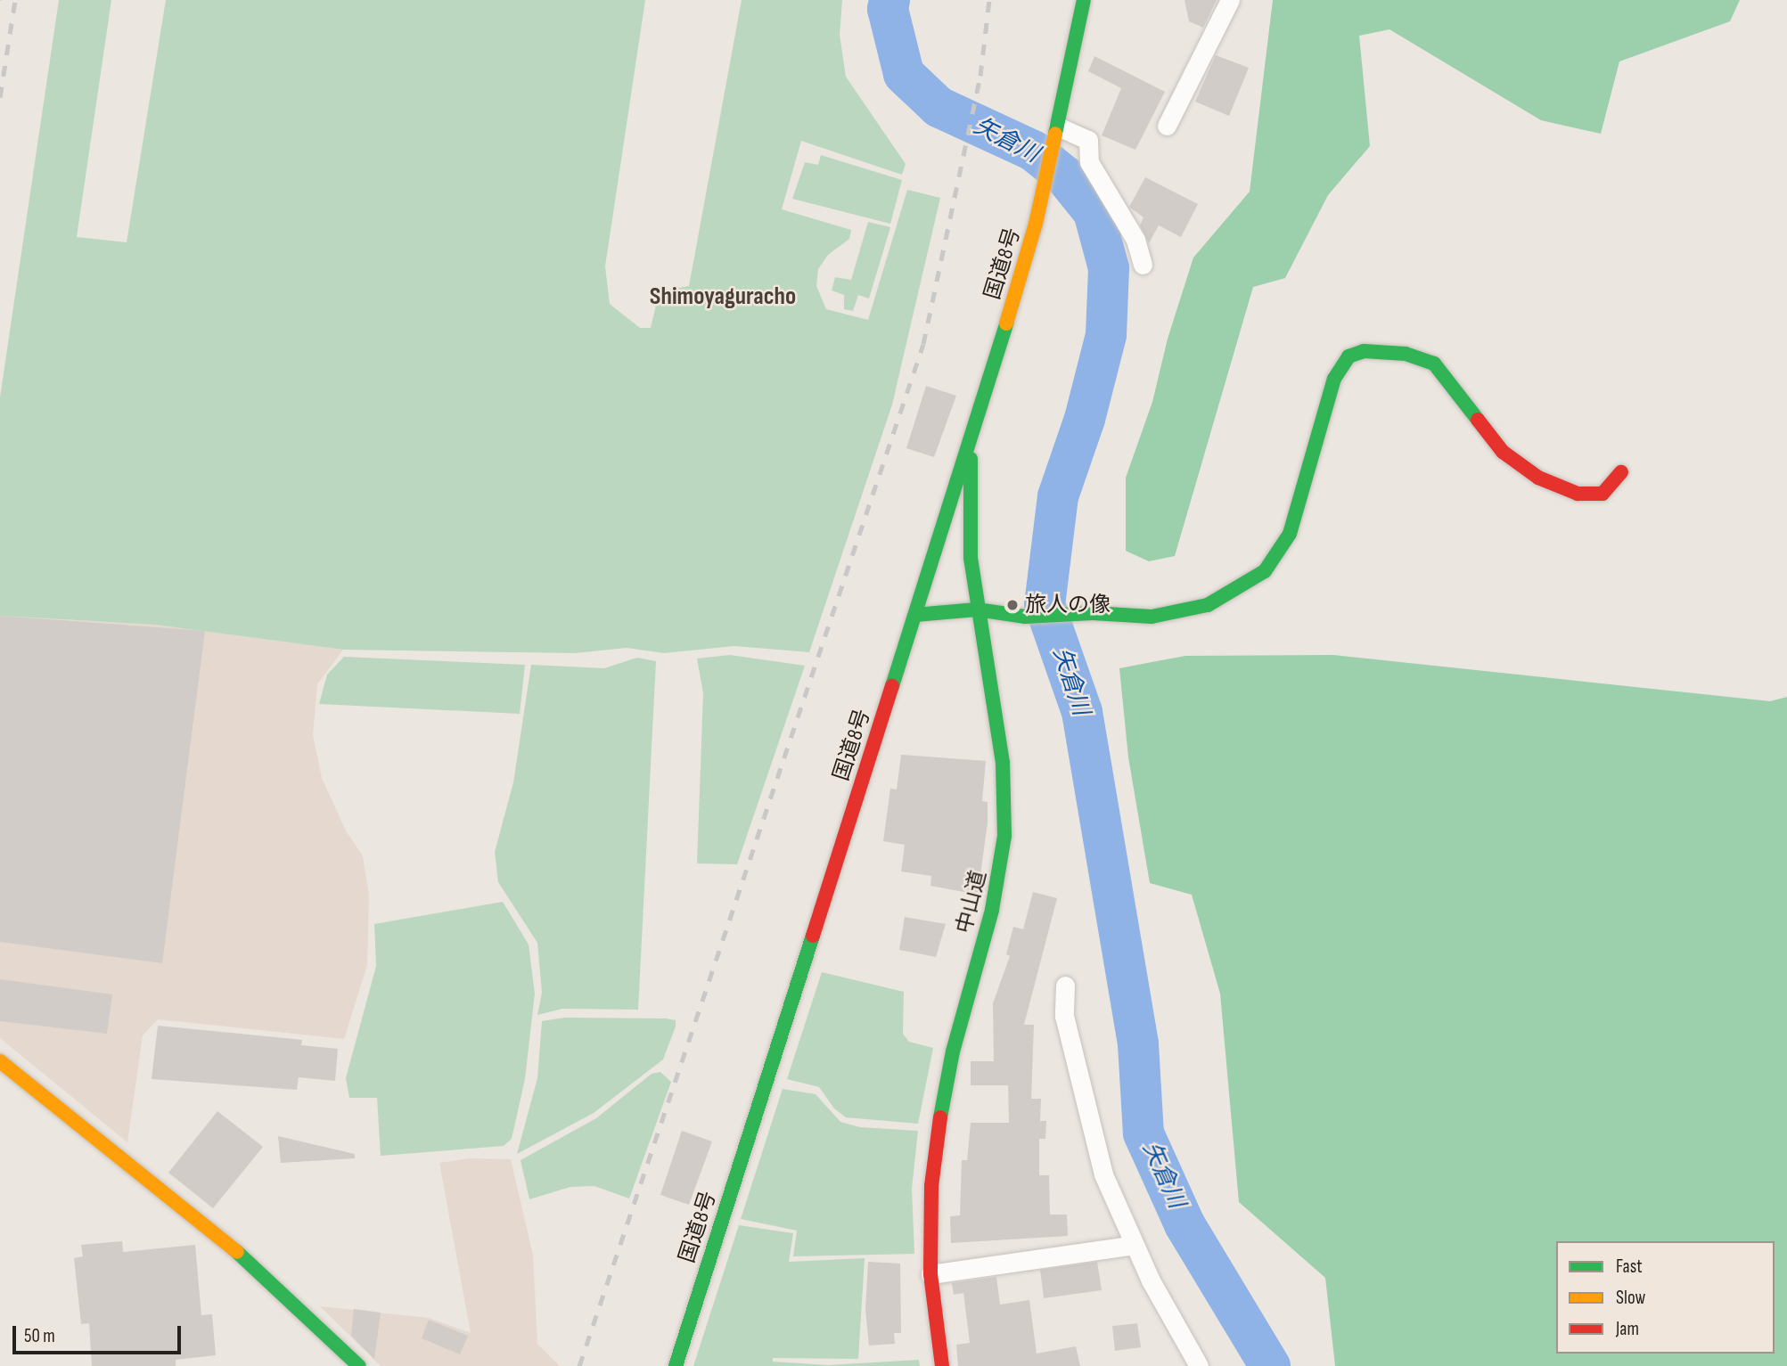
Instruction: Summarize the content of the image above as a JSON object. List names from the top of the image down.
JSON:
{
  "streets": {
    "main road": ["国道8号", "中山道"]
  },
  "crossings": [
    ["国道8号", "中山道"]
  ],
  "districts": ["Shimoyaguracho"],
  "water": ["矢倉川"],
  "places": ["旅人の像"],
  "legend": ["Fast", "Slow", "Jam"],
  "scale_bar": "50 m"
}
